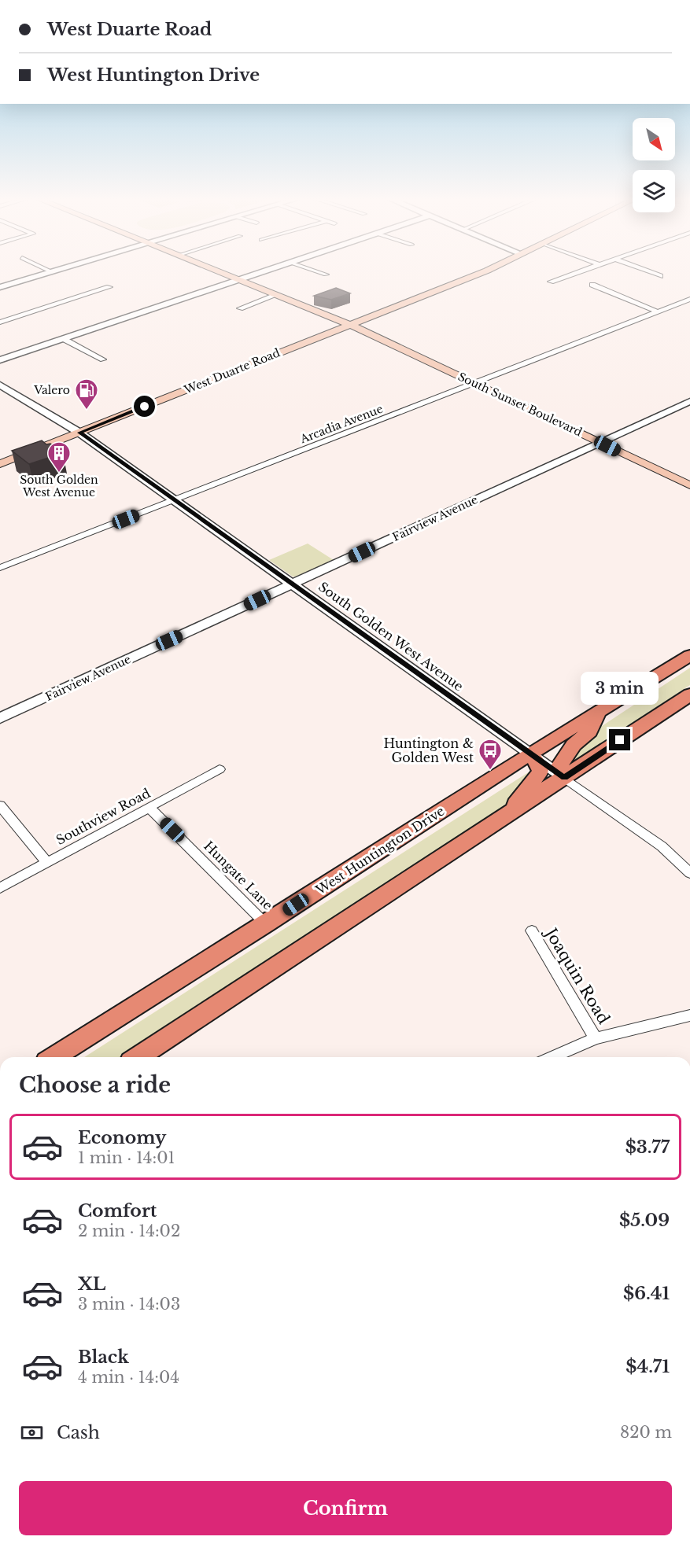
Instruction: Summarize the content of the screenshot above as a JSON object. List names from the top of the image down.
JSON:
{
  "streets": {
    "main road": ["West Duarte Road", "South Sunset Boulevard", "West Huntington Drive"],
    "street": [
      "Arcadia Avenue",
      "Fairview Avenue",
      "South Golden West Avenue",
      "Southview Road",
      "Hungate Lane",
      "Joaquin Road"
    ]
  },
  "crossings": [
    ["West Duarte Road", "South Sunset Boulevard"],
    ["West Duarte Road", "South Golden West Avenue"],
    ["South Sunset Boulevard", "Arcadia Avenue"],
    ["South Sunset Boulevard", "Fairview Avenue"],
    ["Arcadia Avenue", "South Golden West Avenue"],
    ["Fairview Avenue", "South Golden West Avenue"],
    ["South Golden West Avenue", "West Huntington Drive"],
    ["Southview Road", "Hungate Lane"],
    ["West Huntington Drive", "Hungate Lane"]
  ],
  "places": {
    "fuel station": ["Valero"],
    "building": ["South Golden West Avenue"],
    "bus stop": ["Huntington & Golden West"]
  },
  "north": "bottom right",
  "page": {
    "banner": ["West Duarte Road", "West Huntington Drive"],
    "bubble": "3 min",
    "heading": "Choose a ride",
    "list": [
      {
        "name": "Economy",
        "note": "1 min · 14:01",
        "value": "$3.77"
      },
      {
        "name": "Comfort",
        "note": "2 min · 14:02",
        "value": "$5.09"
      },
      {
        "name": "XL",
        "note": "3 min · 14:03",
        "value": "$6.41"
      },
      {
        "name": "Black",
        "note": "4 min · 14:04",
        "value": "$4.71"
      }
    ],
    "pay": ["Cash", "820 m"],
    "buttons": "Confirm"
  }
}
